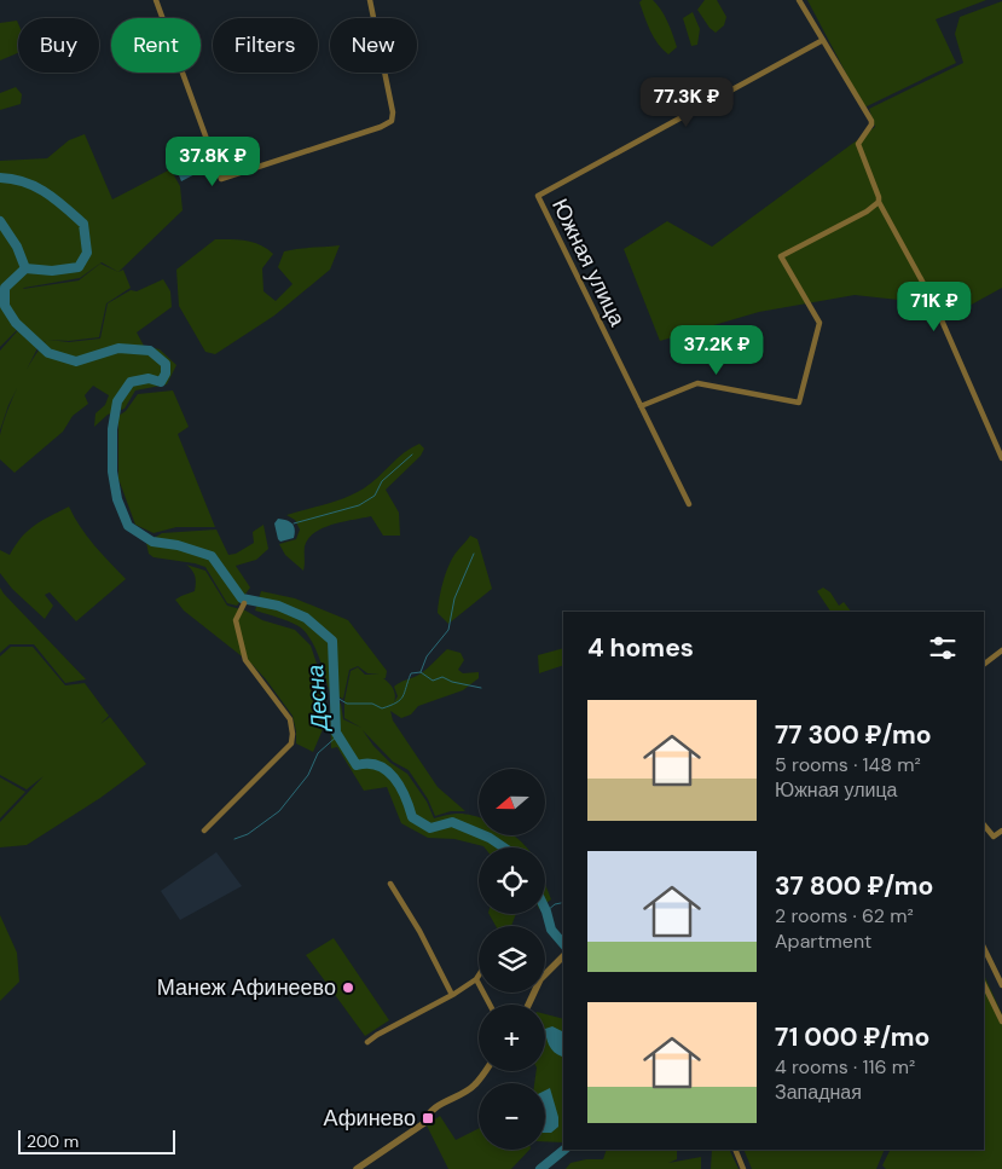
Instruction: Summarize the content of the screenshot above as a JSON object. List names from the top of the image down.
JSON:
{
  "streets": {
    "street": ["Южная улица"]
  },
  "water": ["Десна"],
  "places": {
    "other": ["Манеж Афинеево"],
    "transit": ["Афинево"]
  },
  "scale_bar": "200 m",
  "north": "left",
  "page": {
    "chip": [
      "Buy",
      "Rent",
      "Filters",
      "New"
    ],
    "price": [
      "77.3K ₽",
      "37.8K ₽",
      "71K ₽",
      "37.2K ₽"
    ],
    "heading": "4 homes",
    "list": [
      {
        "name": "77 300 ₽/mo",
        "note": "5 rooms · 148 m² · Южная улица"
      },
      {
        "name": "37 800 ₽/mo",
        "note": "2 rooms · 62 m² · Apartment"
      },
      {
        "name": "71 000 ₽/mo",
        "note": "4 rooms · 116 m² · Западная"
      }
    ],
    "map_buttons": ["+", "−"],
    "scale": "200 m"
  }
}
